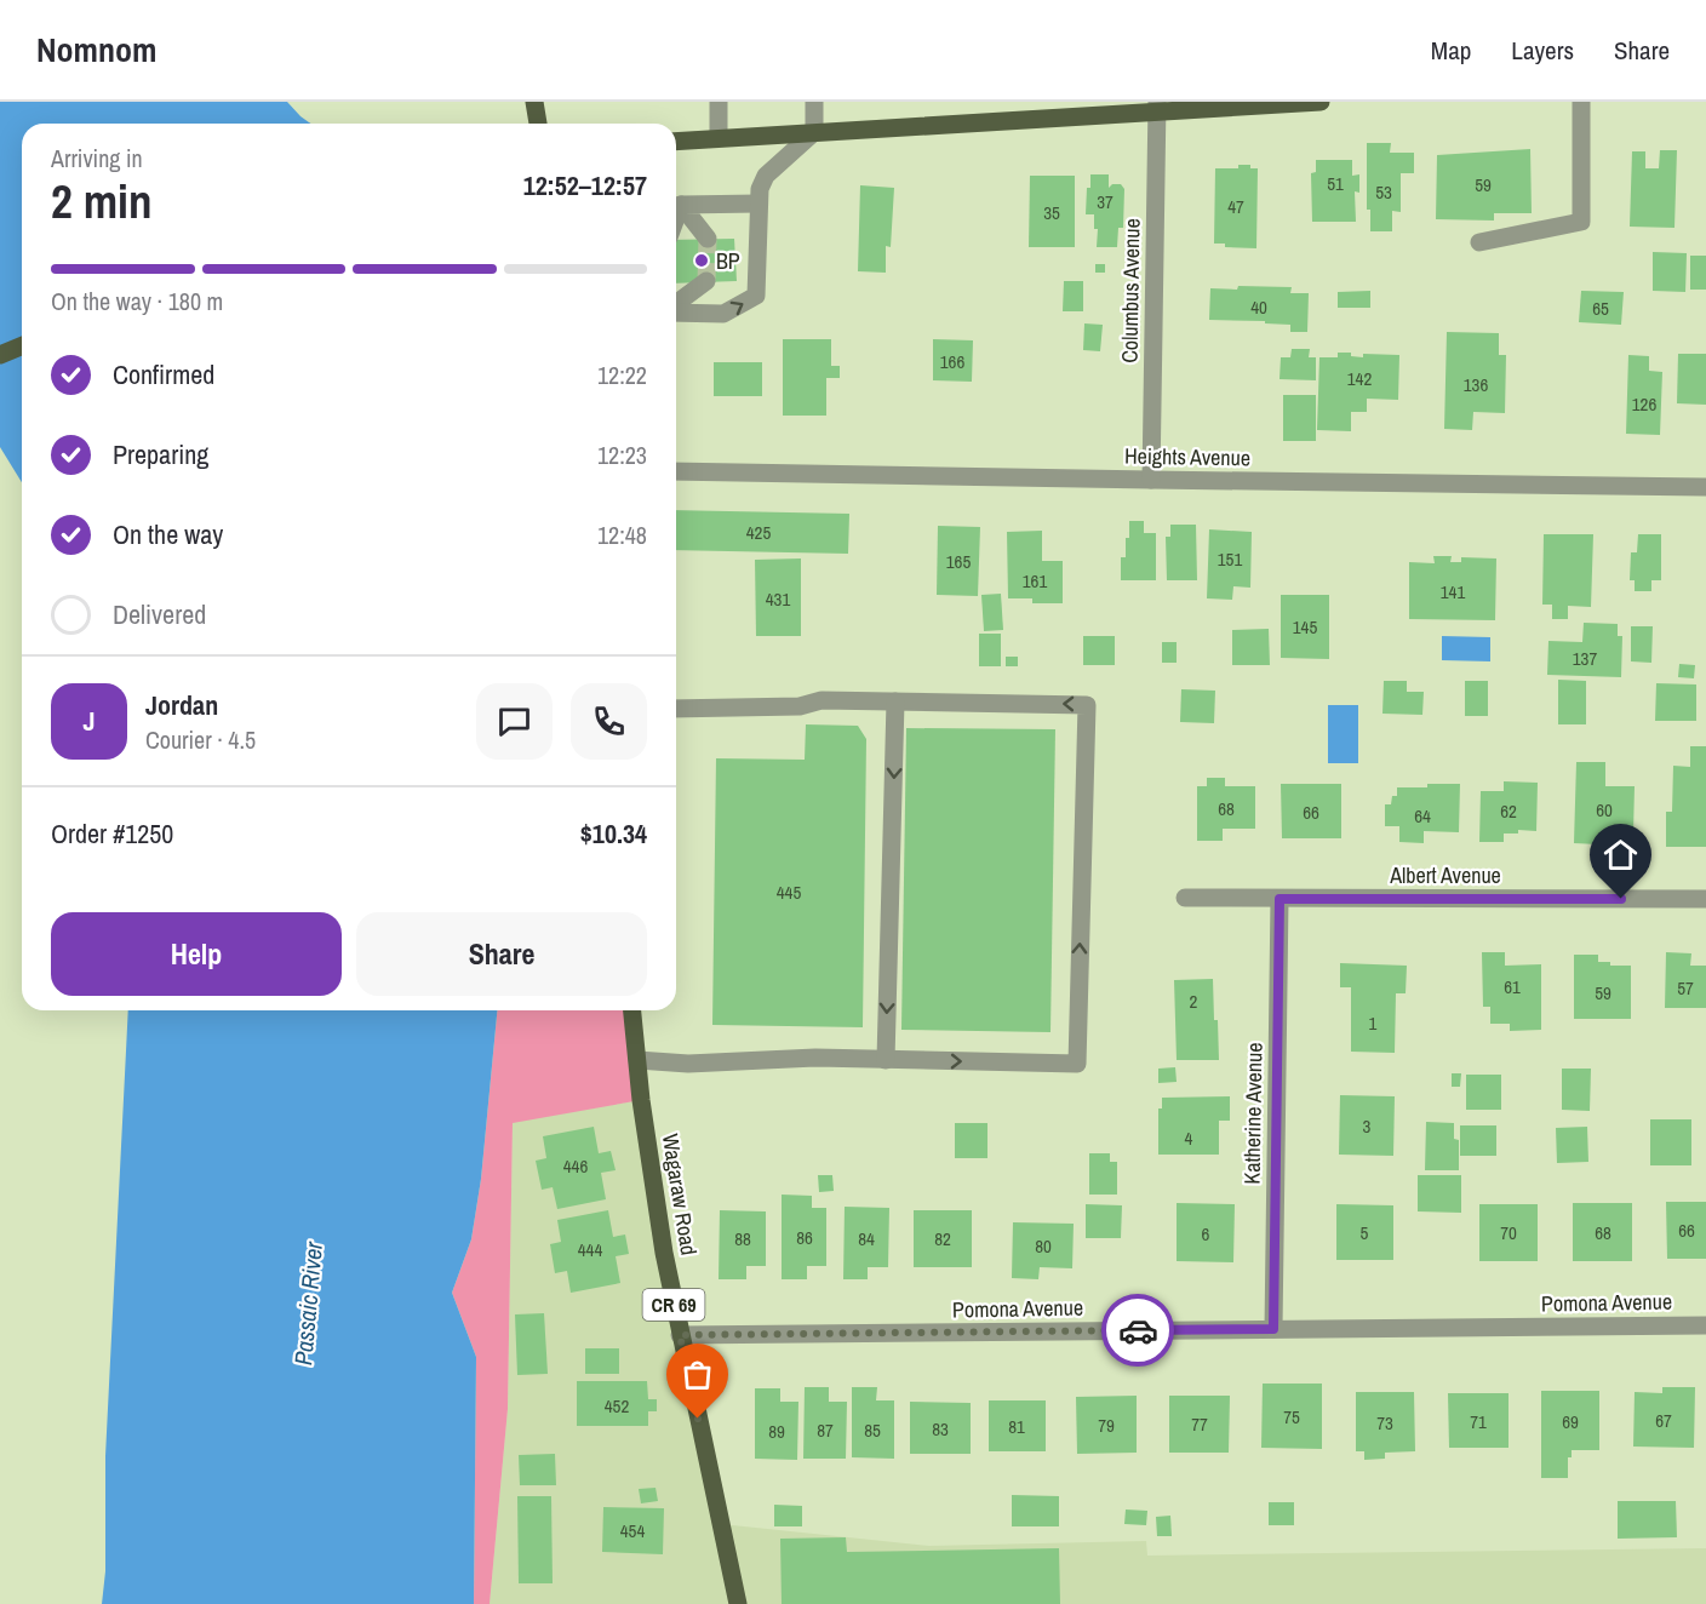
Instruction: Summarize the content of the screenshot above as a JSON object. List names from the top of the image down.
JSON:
{
  "streets": {
    "main road": ["Wagaraw Road", "CR 69"],
    "street": [
      "Columbus Avenue",
      "Heights Avenue",
      "Albert Avenue",
      "Katherine Avenue",
      "Pomona Avenue"
    ]
  },
  "crossings": [
    ["Columbus Avenue", "Heights Avenue"],
    ["Albert Avenue", "Katherine Avenue"],
    ["Katherine Avenue", "Pomona Avenue"],
    ["Wagaraw Road", "Pomona Avenue"]
  ],
  "water": ["Passaic River"],
  "places": ["BP"],
  "house_numbers": [
    "51",
    "59",
    "53",
    "37",
    "47",
    "35",
    "40",
    "65",
    "166",
    "142",
    "136",
    "126",
    "425",
    "151",
    "165",
    "161",
    "141",
    "431",
    "145",
    "137",
    "68",
    "60",
    "62",
    "66",
    "64",
    "445",
    "61",
    "57",
    "59",
    "2",
    "1",
    "3",
    "4",
    "446",
    "66",
    "5",
    "70",
    "68",
    "6",
    "86",
    "88",
    "84",
    "82",
    "80",
    "444",
    "452",
    "75",
    "67",
    "71",
    "69",
    "73",
    "77",
    "79",
    "81",
    "83",
    "87",
    "85",
    "89",
    "454"
  ],
  "page": {
    "header": "Nomnom",
    "nav": ["Map", "Layers", "Share"],
    "heading": ["2 min", "Arriving in", "12:52–12:57"],
    "panel": [
      "Jordan",
      "Courier · 4.5",
      "Order #1250",
      "$10.34"
    ],
    "bar": "On the way · 180 m",
    "list": [
      ["Confirmed", "12:22"],
      ["Preparing", "12:23"],
      ["On the way", "12:48"],
      "Delivered"
    ],
    "round": "J",
    "buttons": ["Help", "Share"]
  }
}
